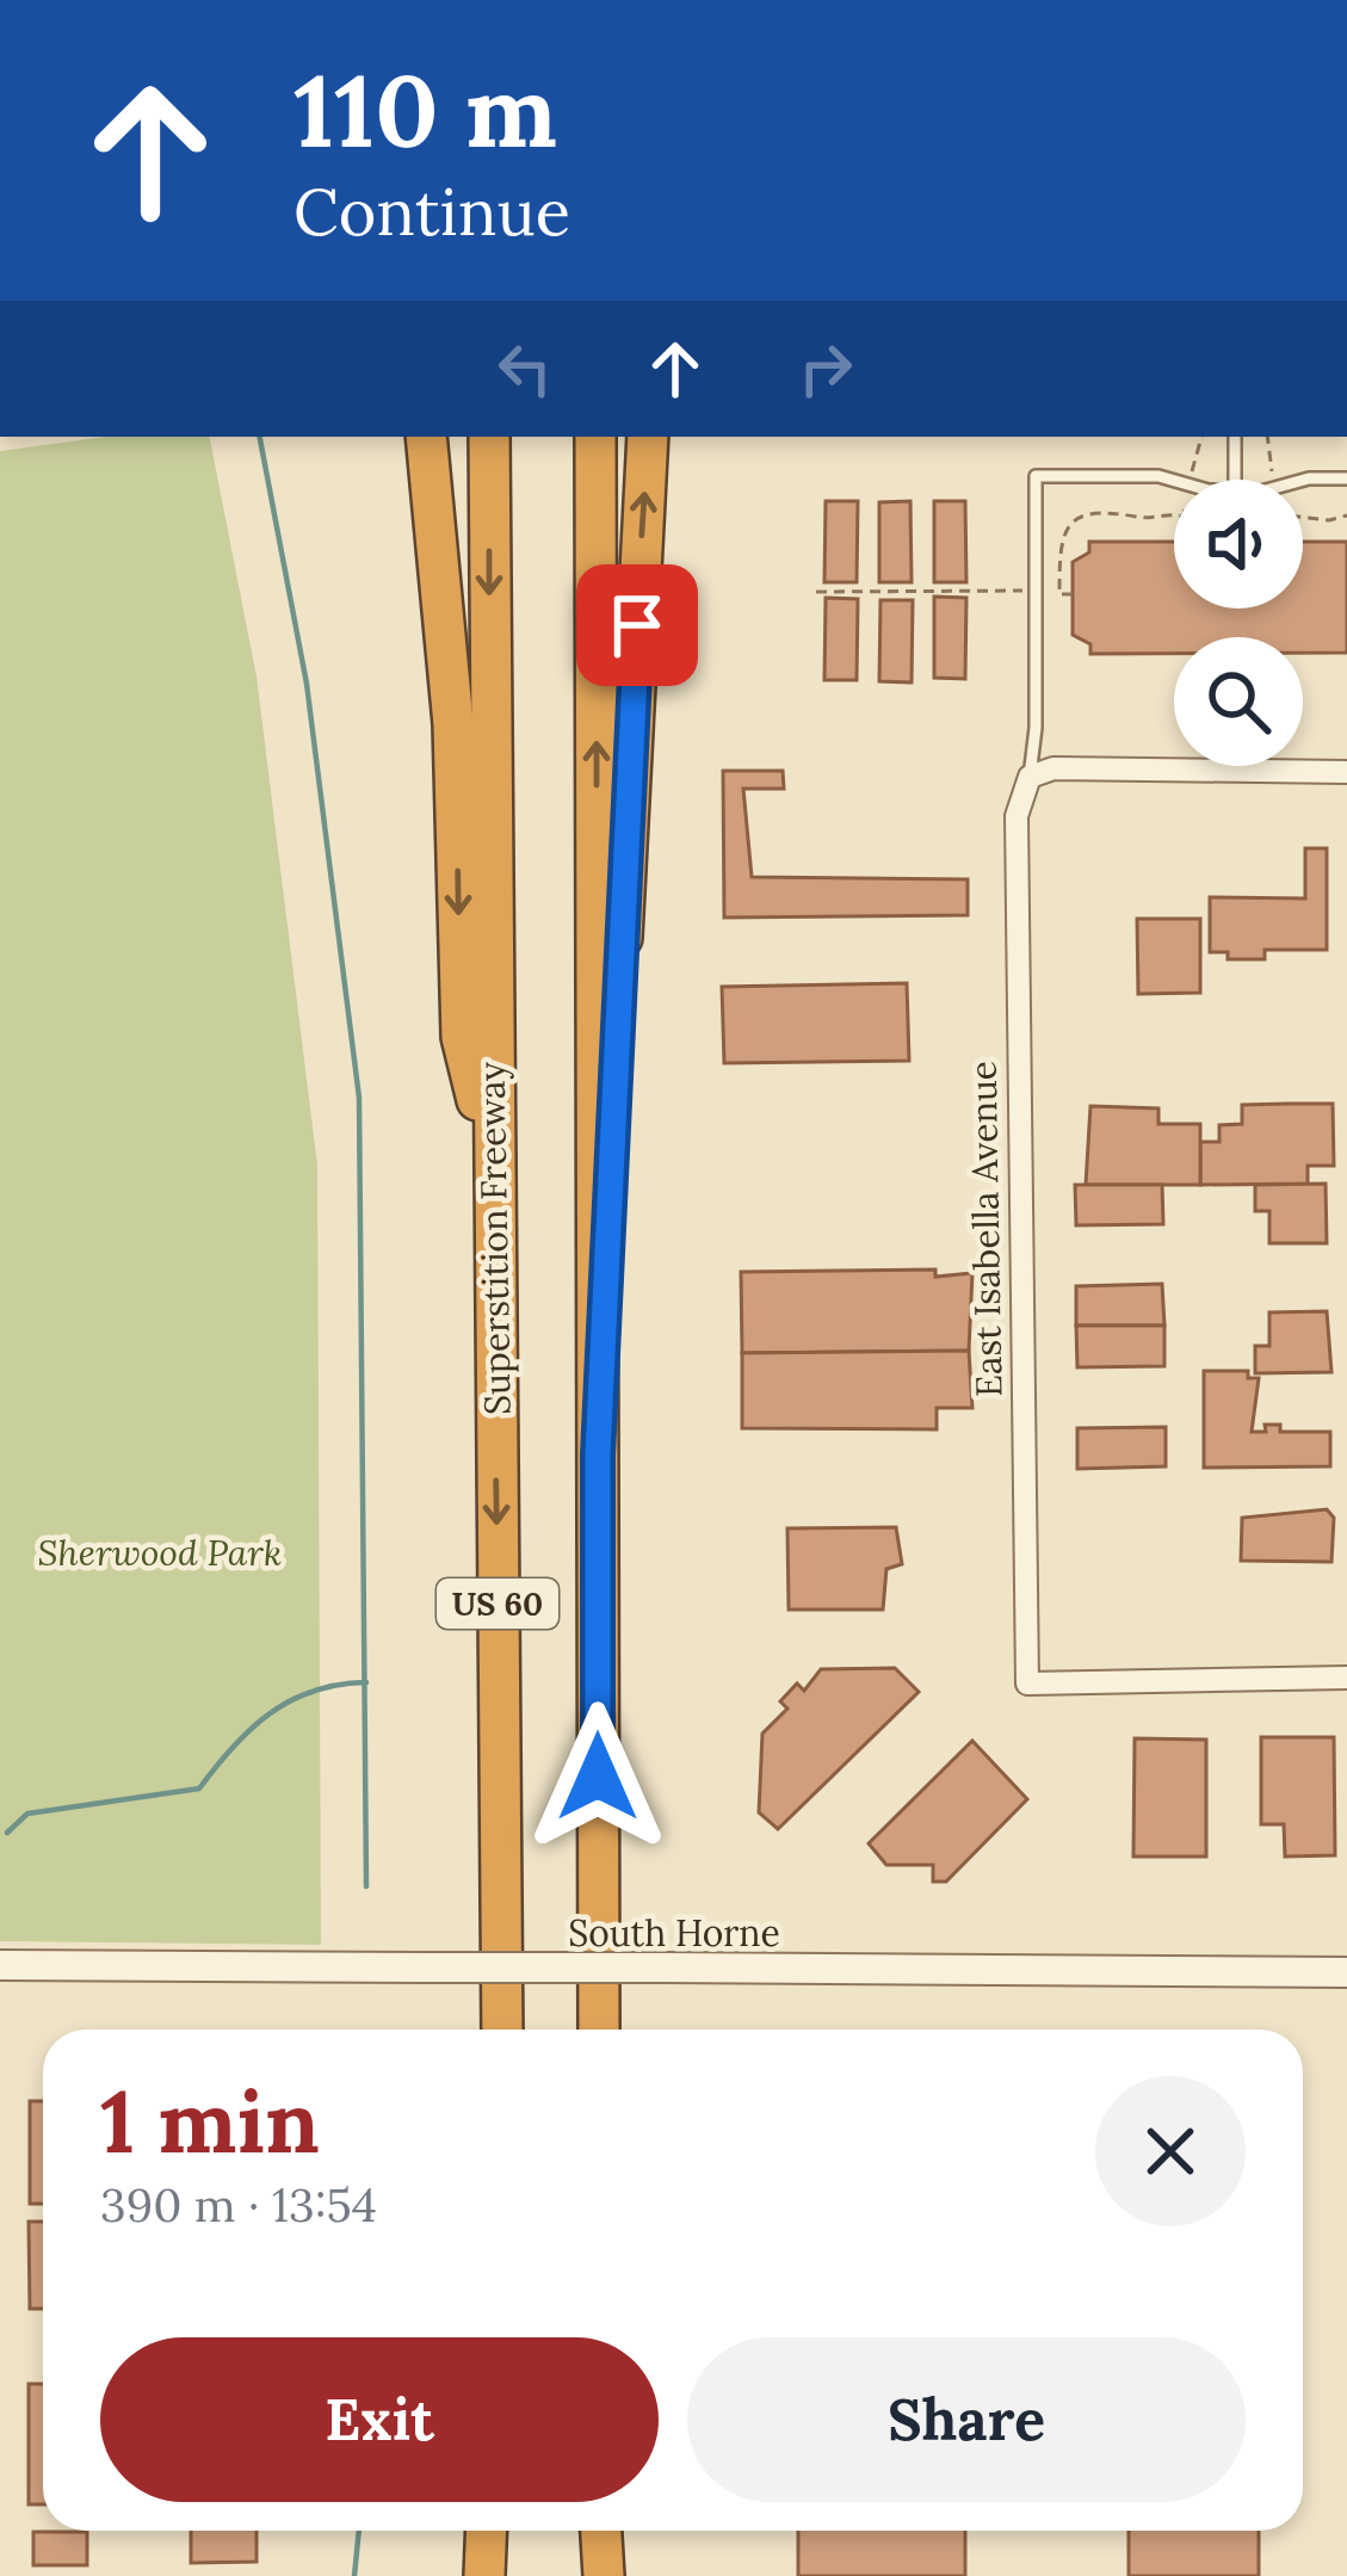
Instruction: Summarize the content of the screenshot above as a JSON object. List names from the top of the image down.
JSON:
{
  "streets": {
    "highway": ["Superstition Freeway", "US 60"],
    "street": ["East Isabella Avenue", "South Horne"]
  },
  "parks": ["Sherwood Park"],
  "page": {
    "turn": ["110 m", "Continue"],
    "heading": ["1 min", "390 m · 13:54"],
    "buttons": ["Exit", "Share"]
  }
}
